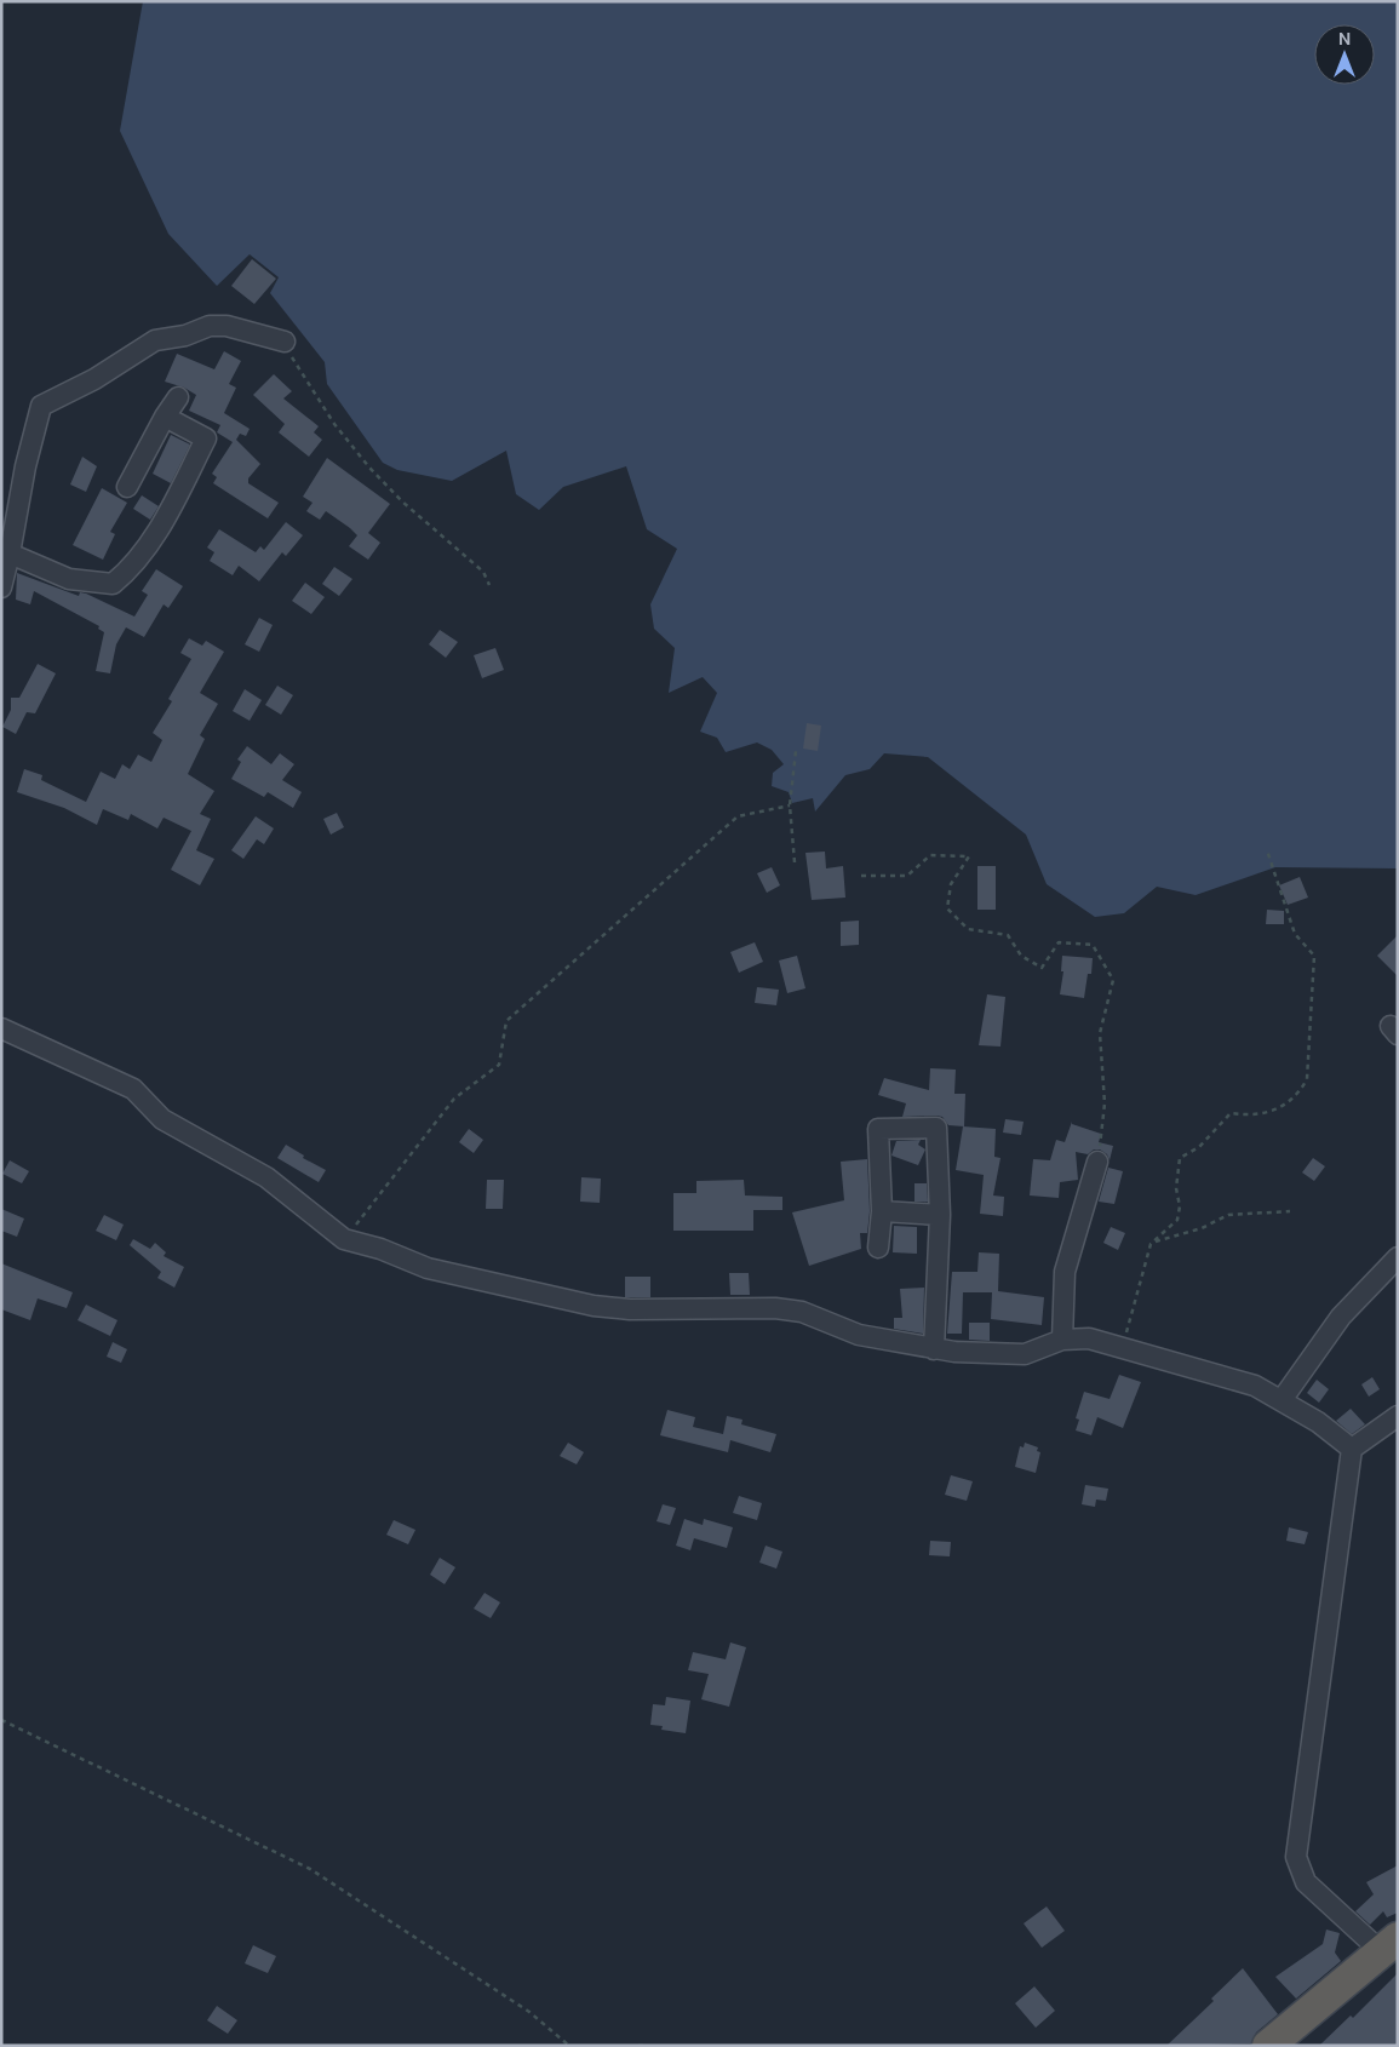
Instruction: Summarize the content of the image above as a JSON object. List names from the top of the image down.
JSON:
{
  "north": "top"
}
